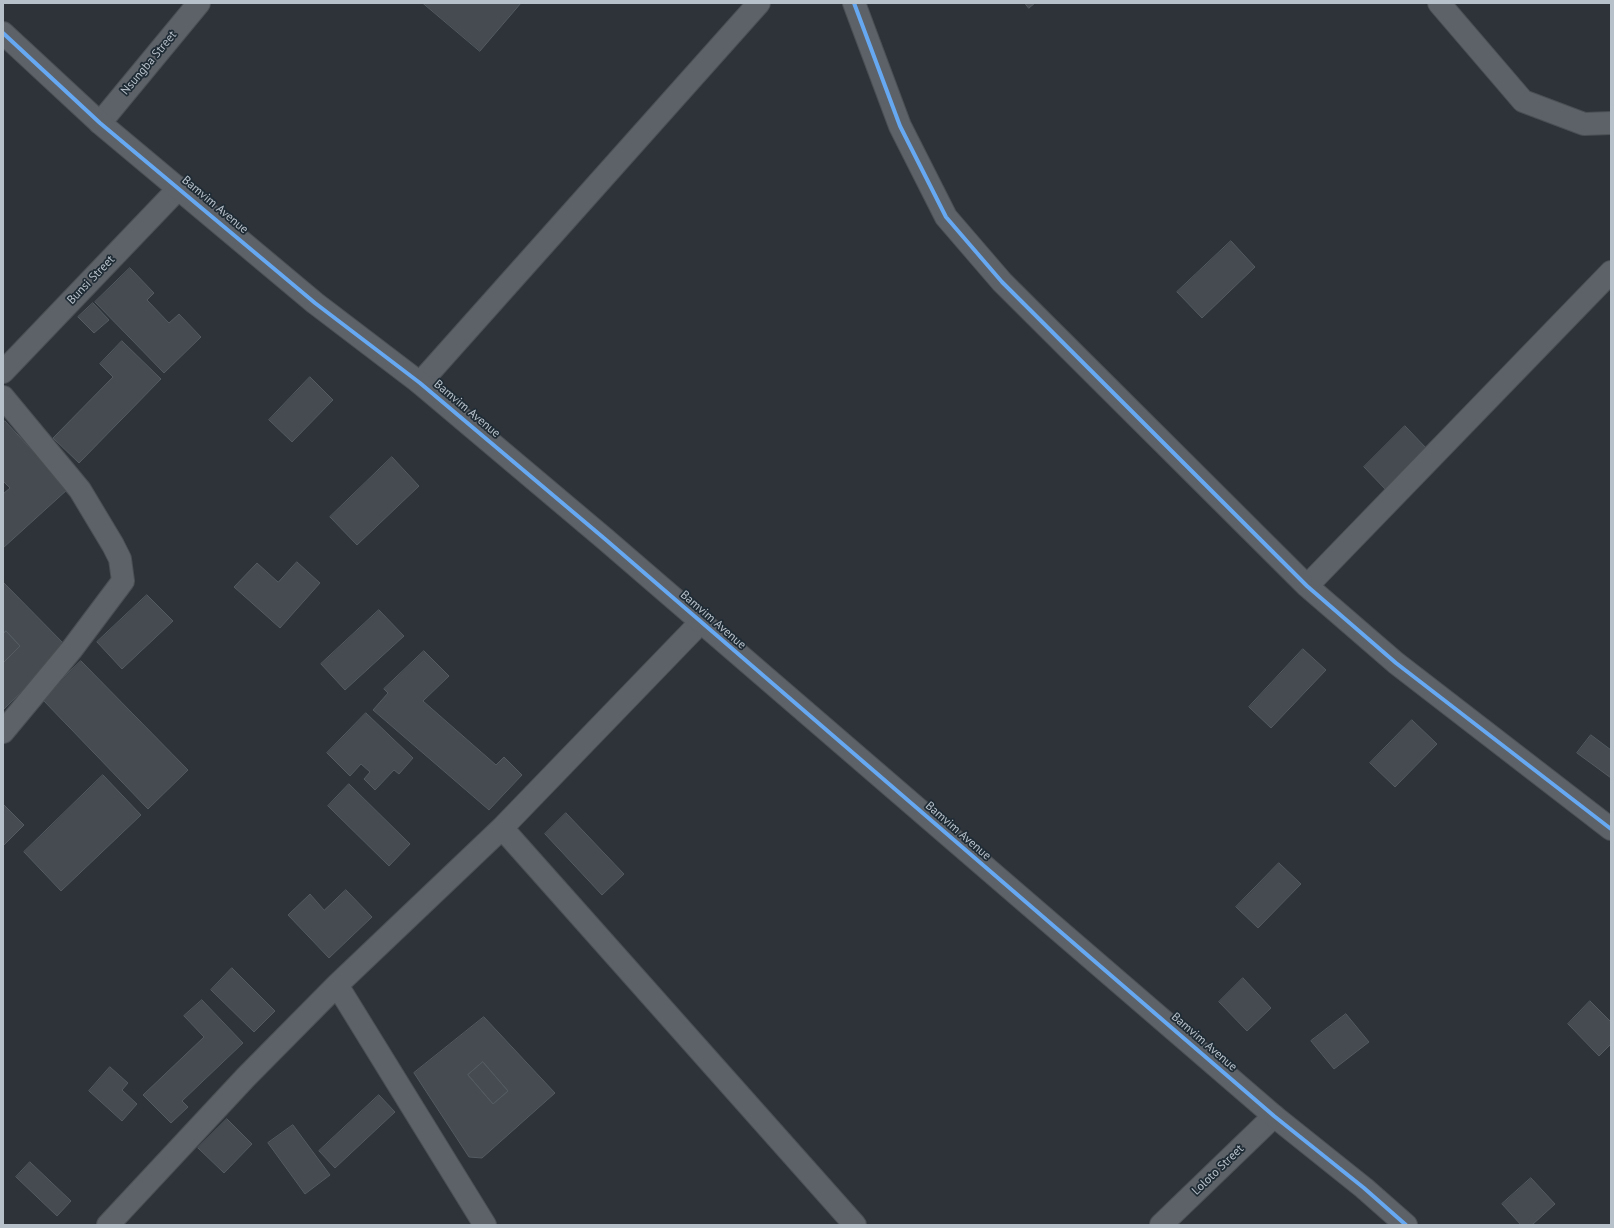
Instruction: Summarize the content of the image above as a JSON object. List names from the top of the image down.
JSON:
{
  "streets": {
    "street": [
      "Nsungba Street",
      "Bamvim Avenue",
      "Bunsi Street",
      "Loloto Street"
    ]
  },
  "crossings": [
    ["Nsungba Street", "Bamvim Avenue"],
    ["Bamvim Avenue", "Bunsi Street"],
    ["Bamvim Avenue", "Loloto Street"]
  ]
}
